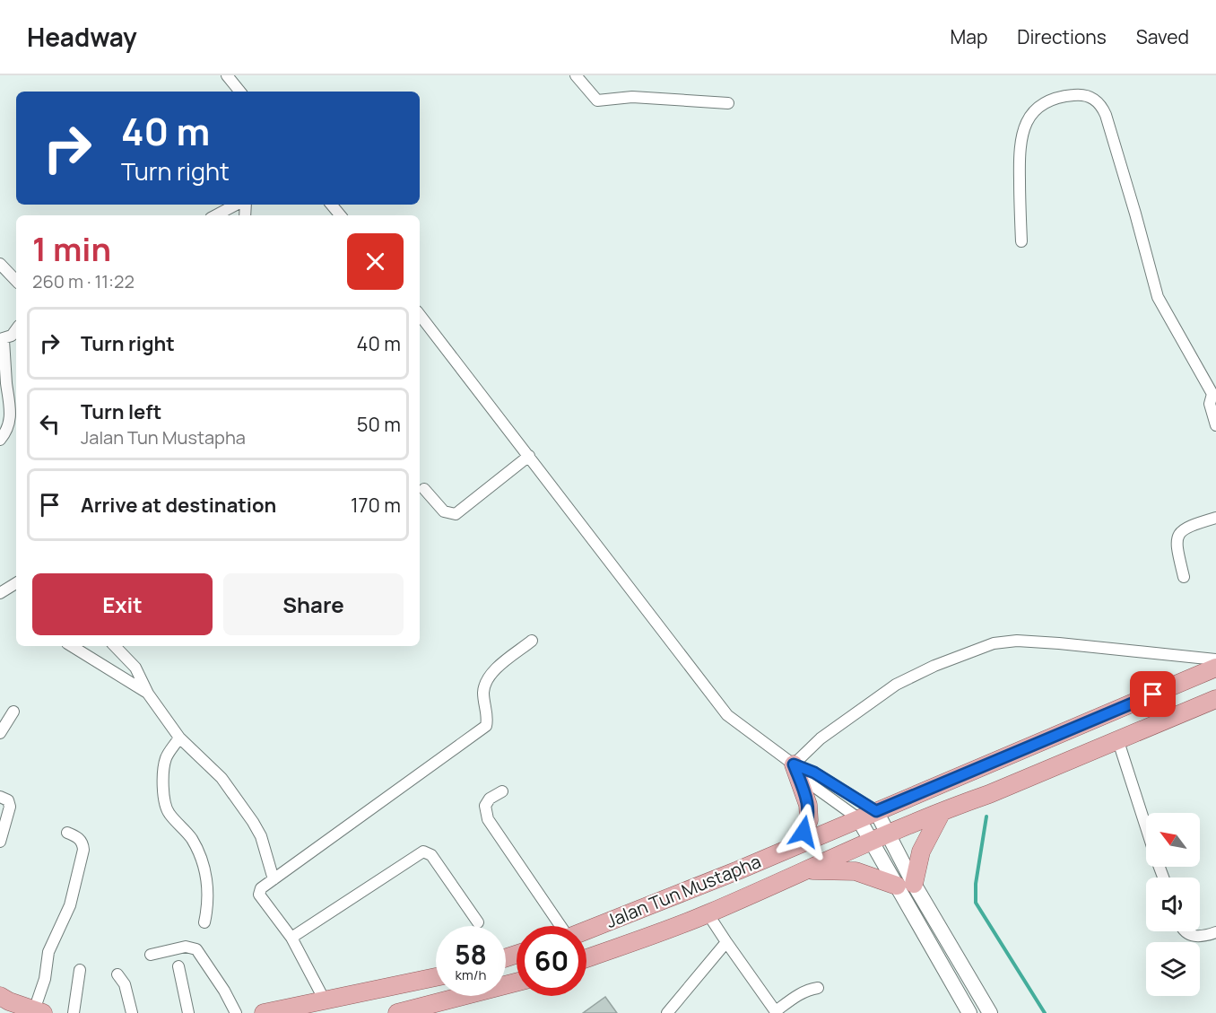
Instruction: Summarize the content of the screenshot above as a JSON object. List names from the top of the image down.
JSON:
{
  "streets": {
    "main road": ["Jalan Tun Mustapha"]
  },
  "north": "top left",
  "page": {
    "header": "Headway",
    "nav": ["Map", "Directions", "Saved"],
    "turn": ["40 m", "Turn right"],
    "heading": ["1 min", "260 m · 11:22"],
    "list": [
      {
        "name": "Turn right",
        "value": "40 m"
      },
      {
        "name": "Turn left",
        "note": "Jalan Tun Mustapha",
        "value": "50 m"
      },
      {
        "name": "Arrive at destination",
        "value": "170 m"
      }
    ],
    "buttons": ["Exit", "Share"],
    "speed": "58 km/h",
    "limit": "60"
  }
}
